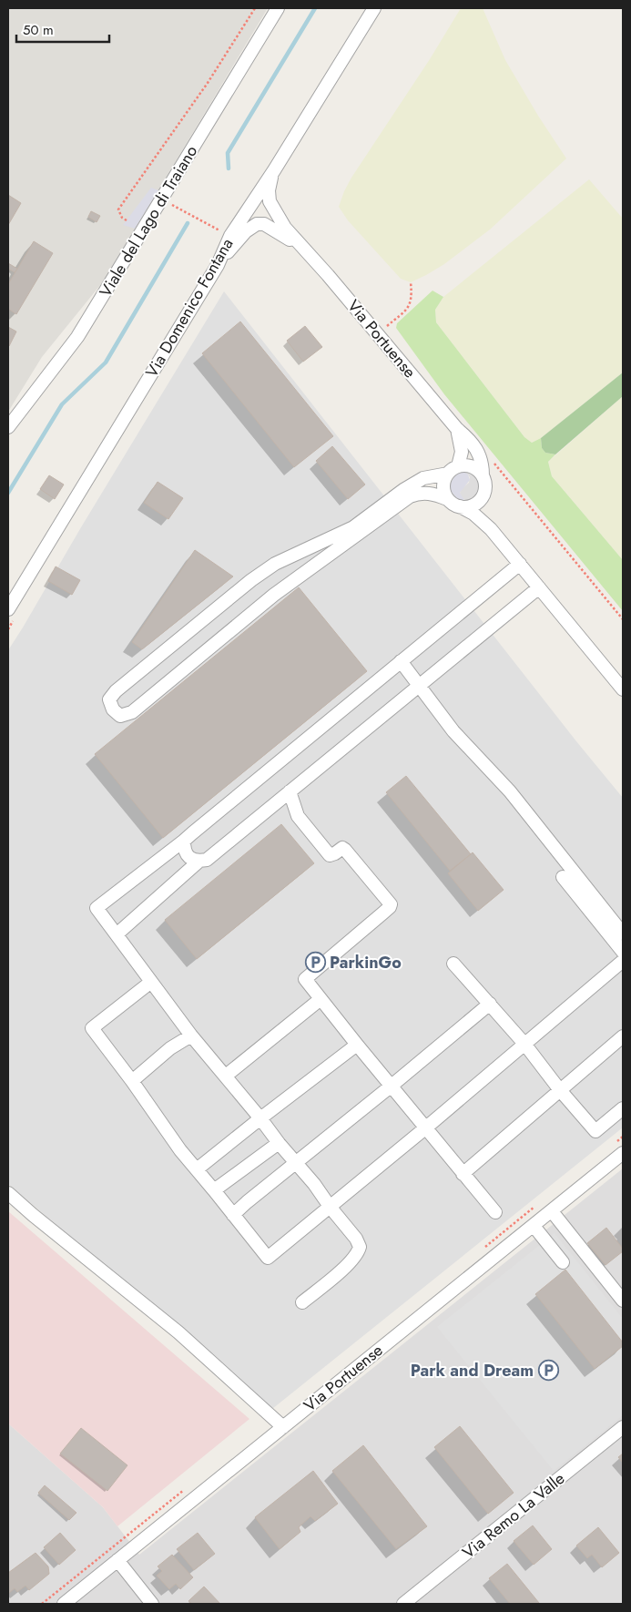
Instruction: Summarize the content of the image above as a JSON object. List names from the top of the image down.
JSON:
{
  "streets": {
    "street": [
      "Viale del Lago di Traiano",
      "Via Domenico Fontana",
      "Via Portuense",
      "Via Remo La Valle"
    ]
  },
  "crossings": [
    ["Via Domenico Fontana", "Via Portuense"]
  ],
  "places": {
    "parking": ["ParkinGo", "Park and Dream"]
  },
  "scale_bar": "50 m"
}
